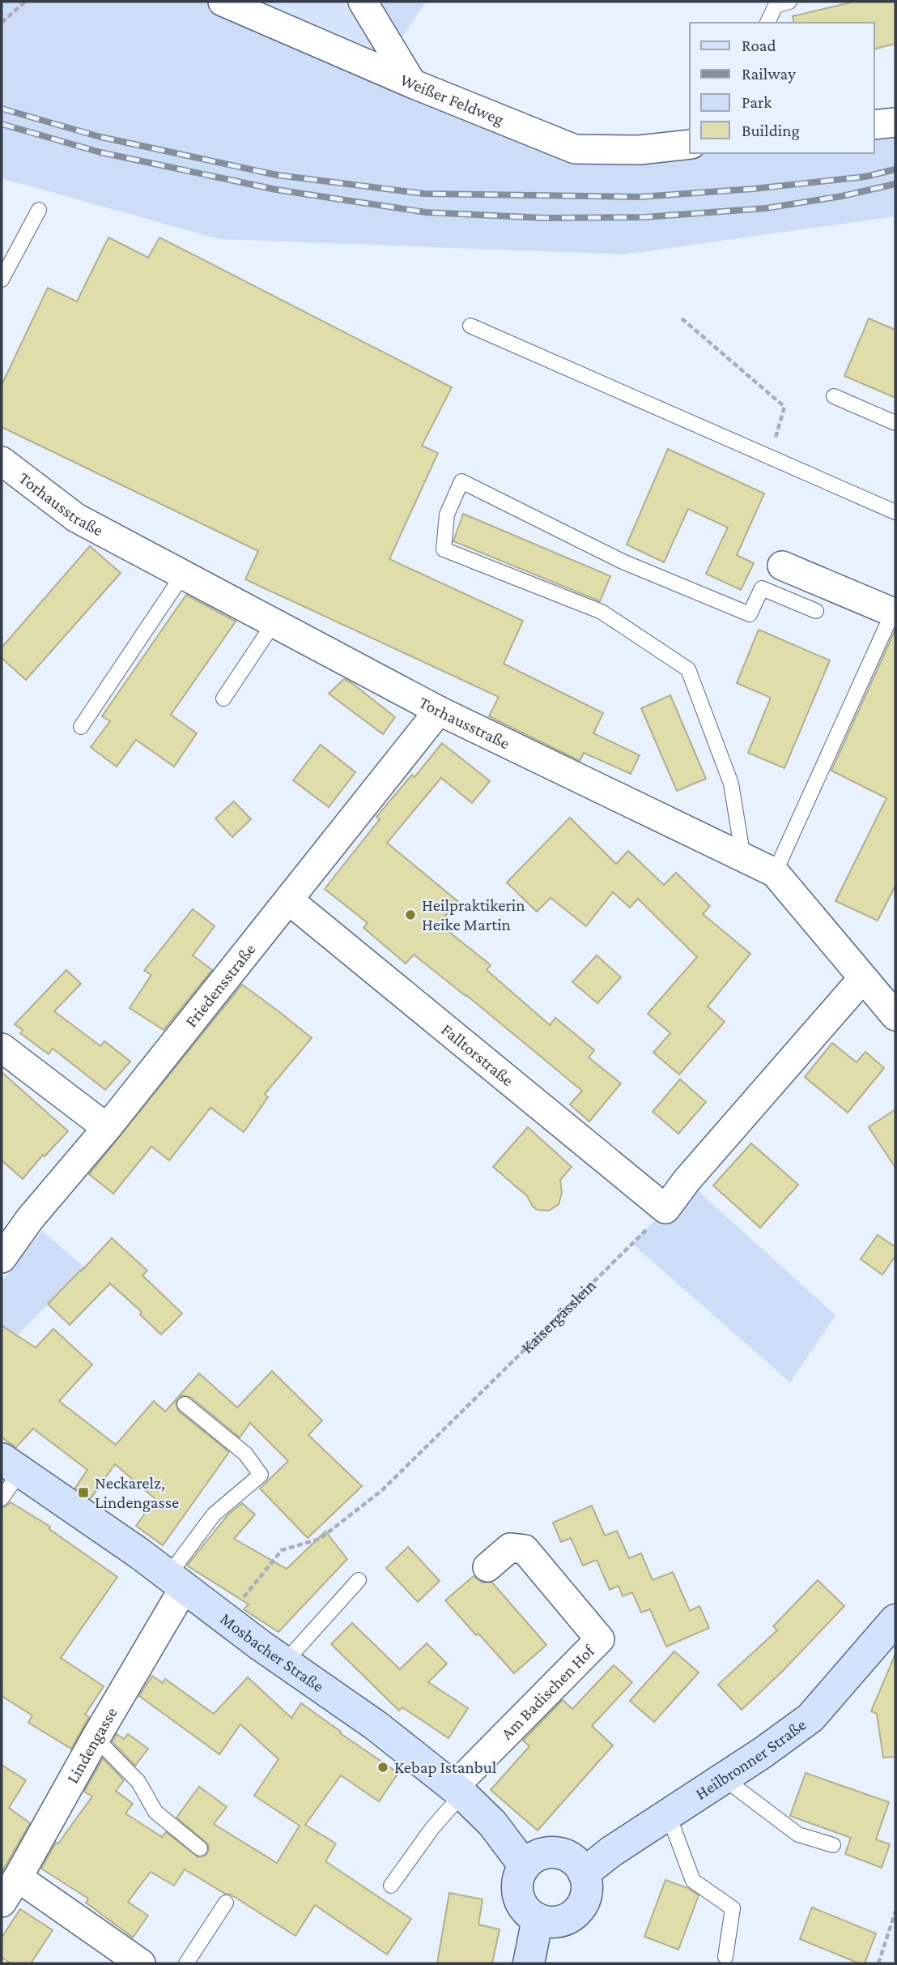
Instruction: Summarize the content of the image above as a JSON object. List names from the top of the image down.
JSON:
{
  "streets": {
    "street": [
      "Weißer Feldweg",
      "Torhausstraße",
      "Friedensstraße",
      "Falltorstraße",
      "Mosbacher Straße",
      "Am Badischen Hof",
      "Lindengasse",
      "Heilbronner Straße"
    ],
    "path": ["Kaisergässlein"]
  },
  "crossings": [
    ["Torhausstraße", "Friedensstraße"],
    ["Friedensstraße", "Falltorstraße"],
    ["Falltorstraße", "Kaisergässlein"],
    ["Kaisergässlein", "Mosbacher Straße"],
    ["Mosbacher Straße", "Am Badischen Hof"],
    ["Mosbacher Straße", "Lindengasse"],
    ["Mosbacher Straße", "Heilbronner Straße"]
  ],
  "places": {
    "other": ["Heilpraktikerin Heike Martin", "Kebap Istanbul"],
    "transit": ["Neckarelz, Lindengasse"]
  },
  "legend": [
    "Road",
    "Railway",
    "Park",
    "Building"
  ]
}
